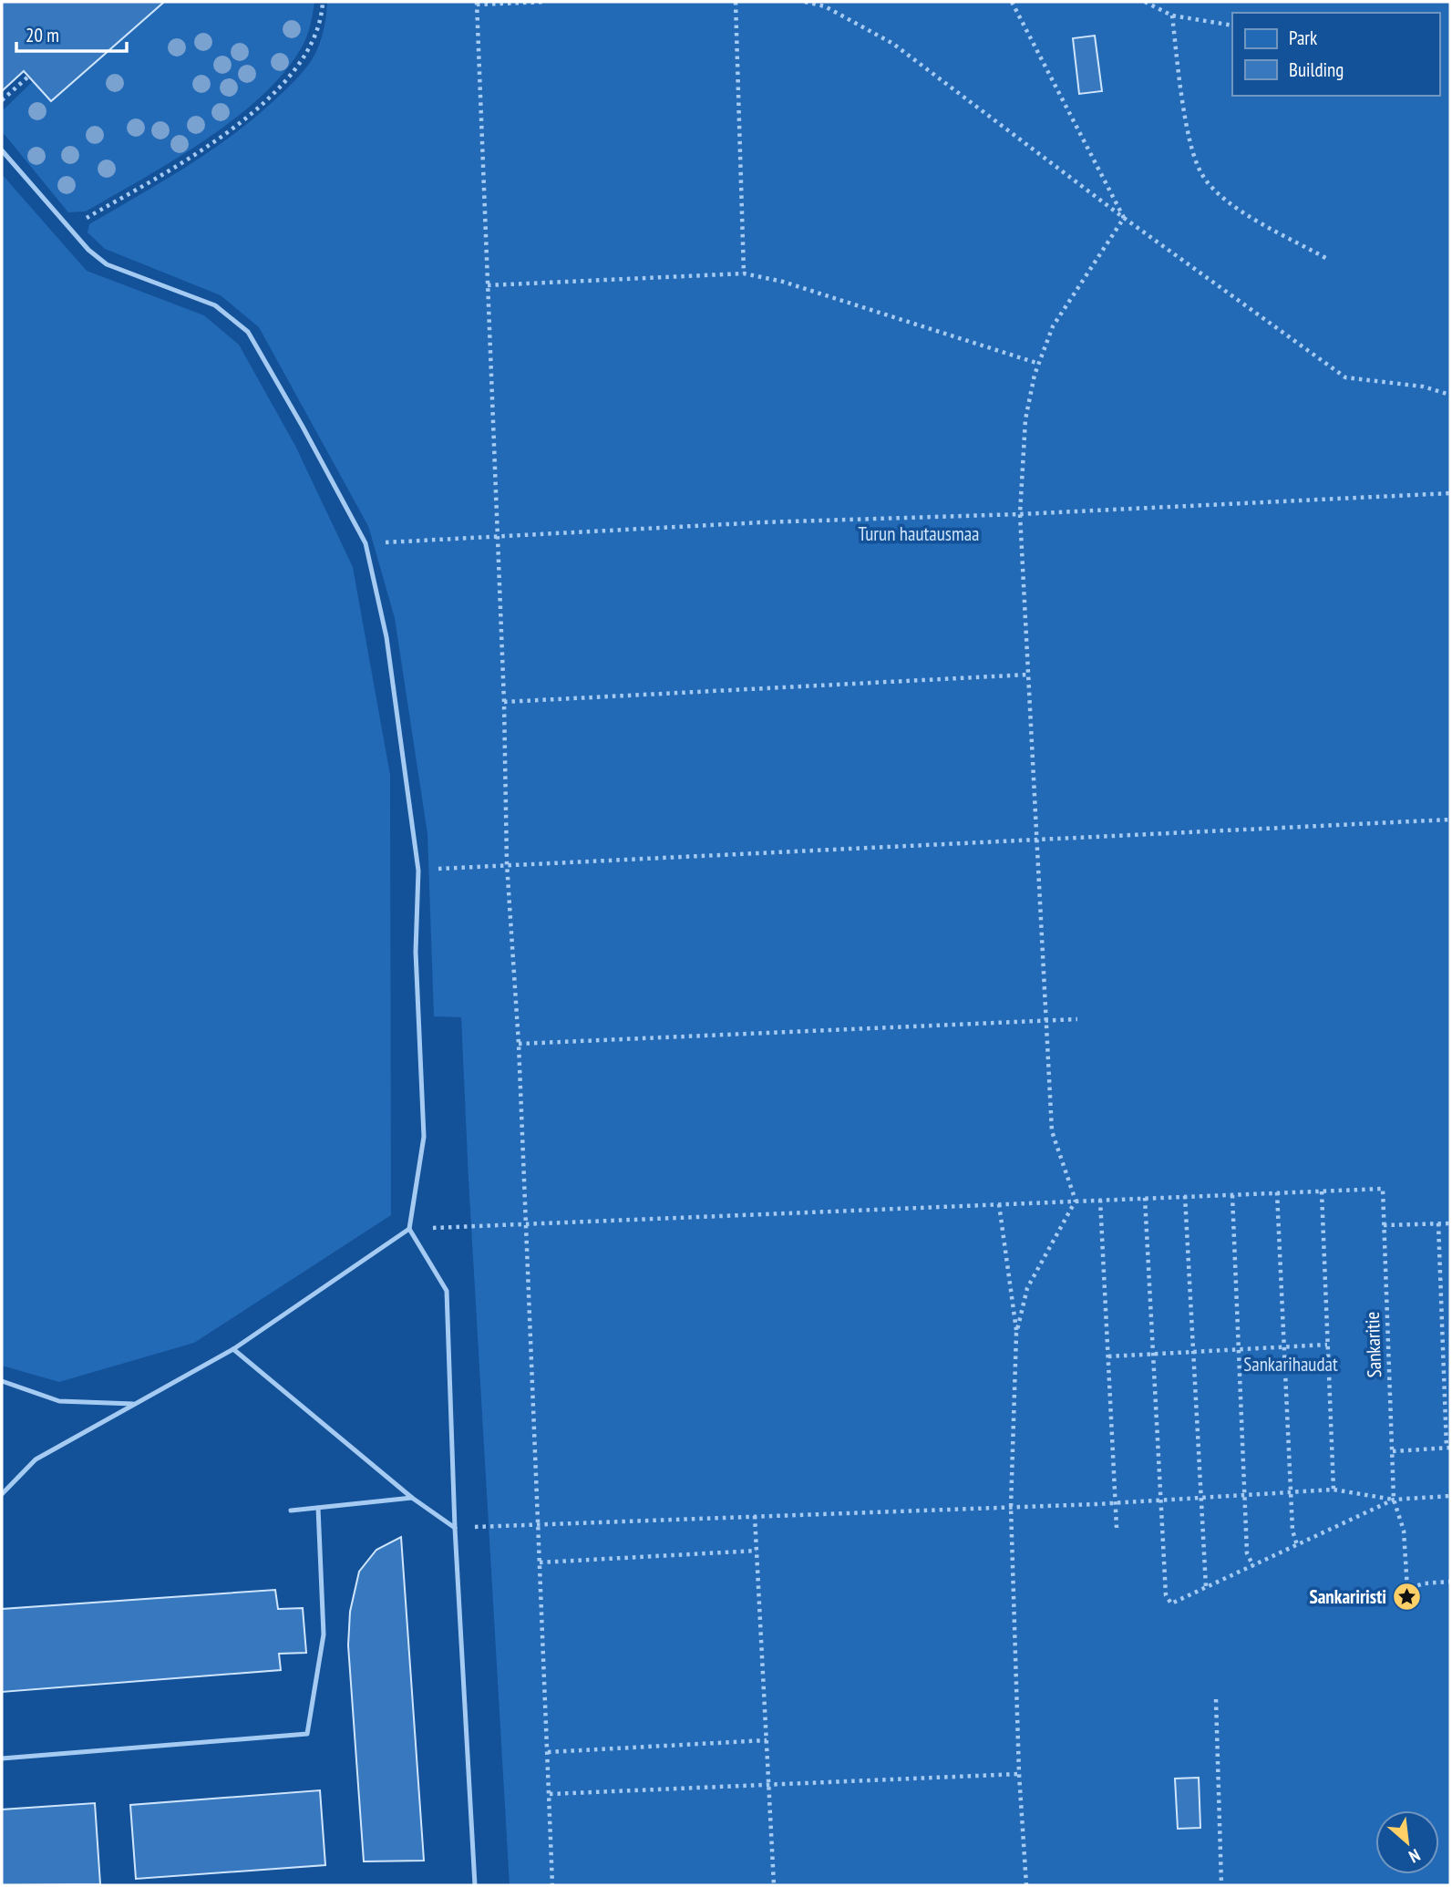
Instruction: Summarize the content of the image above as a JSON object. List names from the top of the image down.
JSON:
{
  "streets": {
    "path": ["Sankaritie"]
  },
  "parks": ["Turun hautausmaa", "Sankarihaudat"],
  "places": {
    "place": ["Sankariristi"]
  },
  "legend": ["Park", "Building"],
  "scale_bar": "20 m",
  "north": "bottom right"
}
